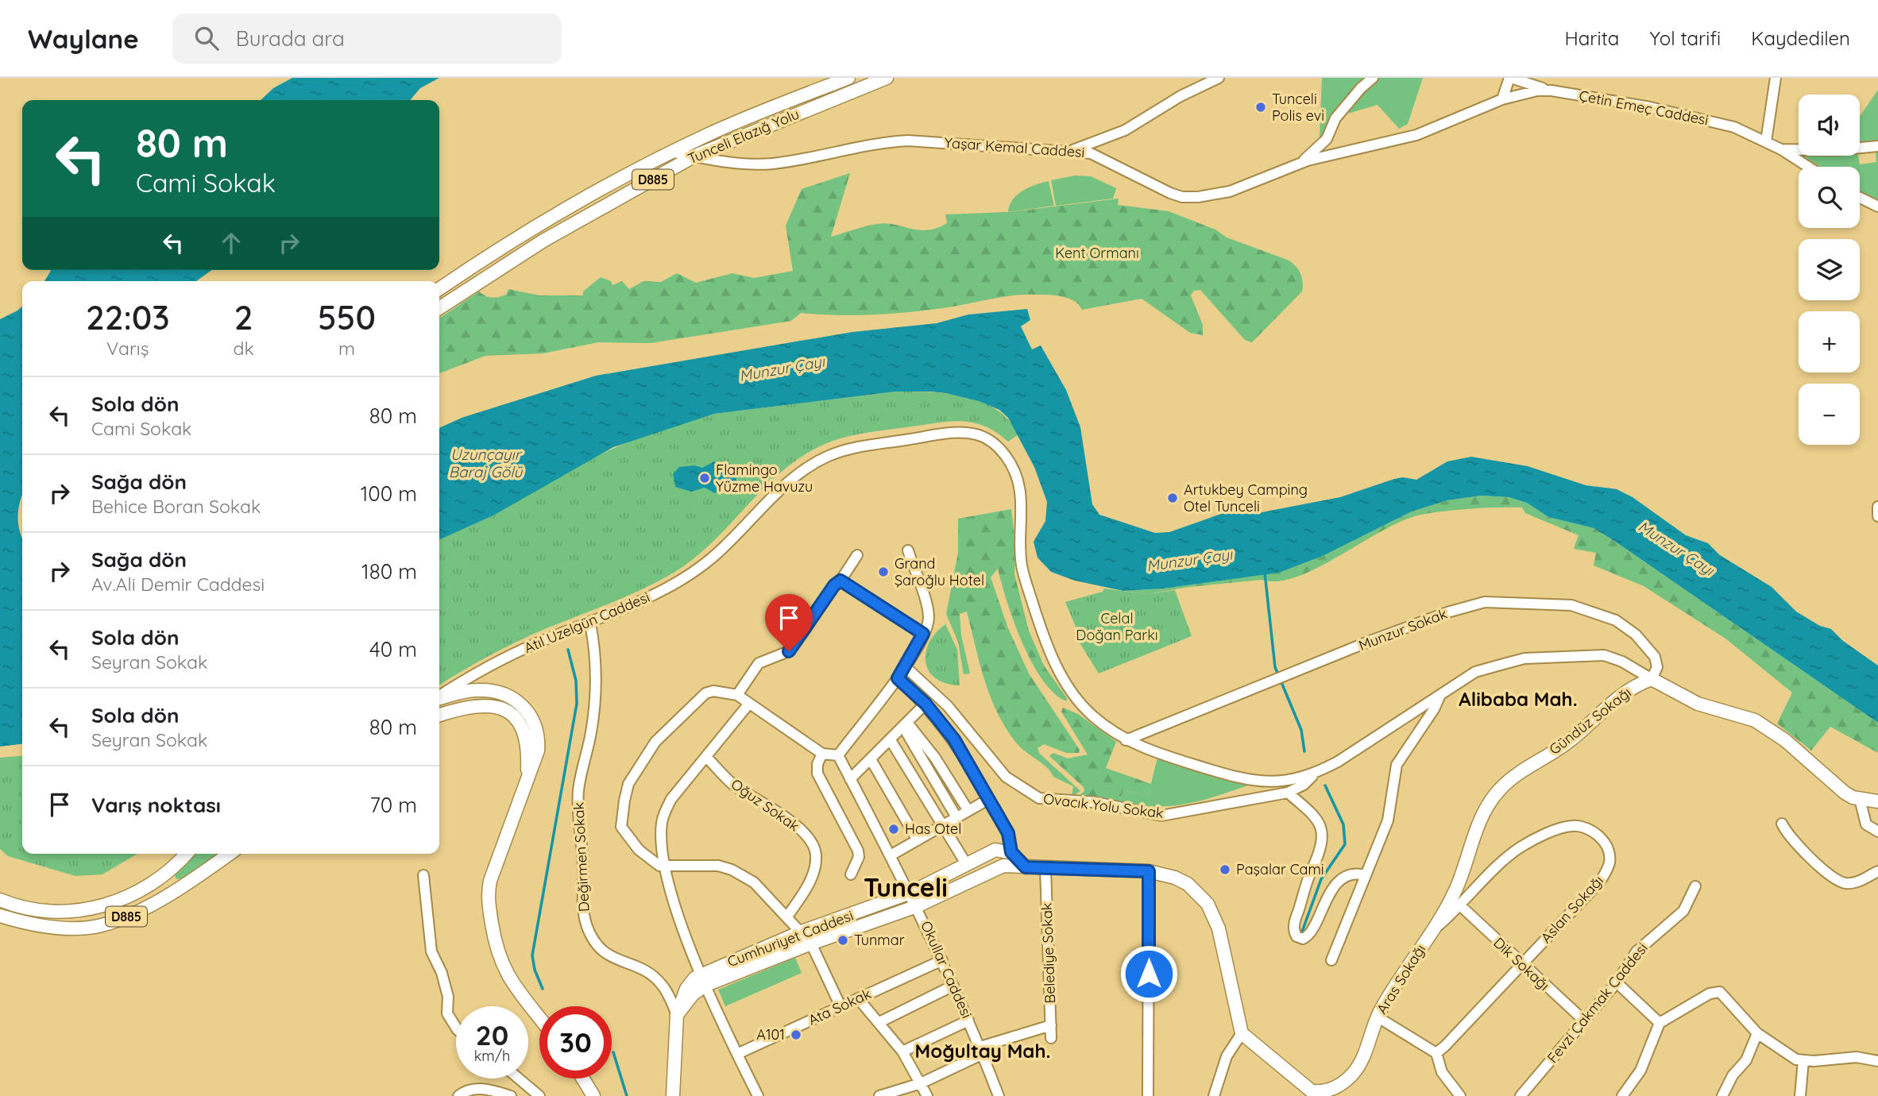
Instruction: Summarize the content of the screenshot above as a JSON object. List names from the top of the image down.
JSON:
{
  "streets": {
    "main road": [
      "Tunceli Elazığ Yolu",
      "D885",
      "Gündüz Sokağı",
      "Cumhuriyet Caddesi",
      "Aras Sokağı"
    ],
    "street": [
      "Çetin Emeç Caddesi",
      "Yaşar Kemal Caddesi",
      "Atıl Uzelgün Caddesi",
      "Munzur Sokak",
      "Oğuz Sokak",
      "Ovacık Yolu Sokak",
      "Değirmen Sokak",
      "Aslan Sokağı",
      "Belediye Sokak",
      "Dik Sokağı",
      "Okullar Caddesi",
      "Fevzi Çakmak Caddesi",
      "Ata Sokak"
    ]
  },
  "crossings": [
    ["Çetin Emeç Caddesi", "Yaşar Kemal Caddesi"],
    ["Tunceli Elazığ Yolu", "Yaşar Kemal Caddesi"],
    ["Atıl Uzelgün Caddesi", "Munzur Sokak"],
    ["Atıl Uzelgün Caddesi", "Ovacık Yolu Sokak"],
    ["Atıl Uzelgün Caddesi", "Değirmen Sokak"],
    ["Munzur Sokak", "Gündüz Sokağı"],
    ["Gündüz Sokağı", "Aslan Sokağı"],
    ["Gündüz Sokağı", "Aras Sokağı"],
    ["Değirmen Sokak", "Cumhuriyet Caddesi"],
    ["Aslan Sokağı", "Dik Sokağı"],
    ["Aslan Sokağı", "Aras Sokağı"],
    ["Cumhuriyet Caddesi", "Okullar Caddesi"],
    ["Dik Sokağı", "Fevzi Çakmak Caddesi"],
    ["Okullar Caddesi", "Ata Sokak"]
  ],
  "districts": ["Alibaba Mah.", "Tunceli", "Moğultay Mah."],
  "water": ["Munzur Çayı", "Uzunçayır Baraj Gölü"],
  "parks": ["Kent Ormanı", "Celal Doğan Parkı"],
  "places": [
    "Tunceli Polis evi",
    "Flamingo Yüzme Havuzu",
    "Artukbey Camping Otel Tunceli",
    "Grand Şaroğlu Hotel",
    "Has Otel",
    "Paşalar Cami",
    "Tunmar",
    "A101"
  ],
  "page": {
    "header": "Waylane",
    "search": "Burada ara",
    "nav": ["Harita", "Yol tarifi", "Kaydedilen"],
    "map_buttons": ["+", "−"],
    "turn": ["80 m", "Cami Sokak"],
    "eta": [
      "22:03",
      "Varış",
      "2",
      "dk",
      "550",
      "m"
    ],
    "list": [
      {
        "name": "Sola dön",
        "note": "Cami Sokak",
        "value": "80 m"
      },
      {
        "name": "Sağa dön",
        "note": "Behice Boran Sokak",
        "value": "100 m"
      },
      {
        "name": "Sağa dön",
        "note": "Av.Ali Demir Caddesi",
        "value": "180 m"
      },
      {
        "name": "Sola dön",
        "note": "Seyran Sokak",
        "value": "40 m"
      },
      {
        "name": "Sola dön",
        "note": "Seyran Sokak",
        "value": "80 m"
      },
      {
        "name": "Varış noktası",
        "value": "70 m"
      }
    ],
    "speed": "20 km/h",
    "limit": "30"
  }
}
